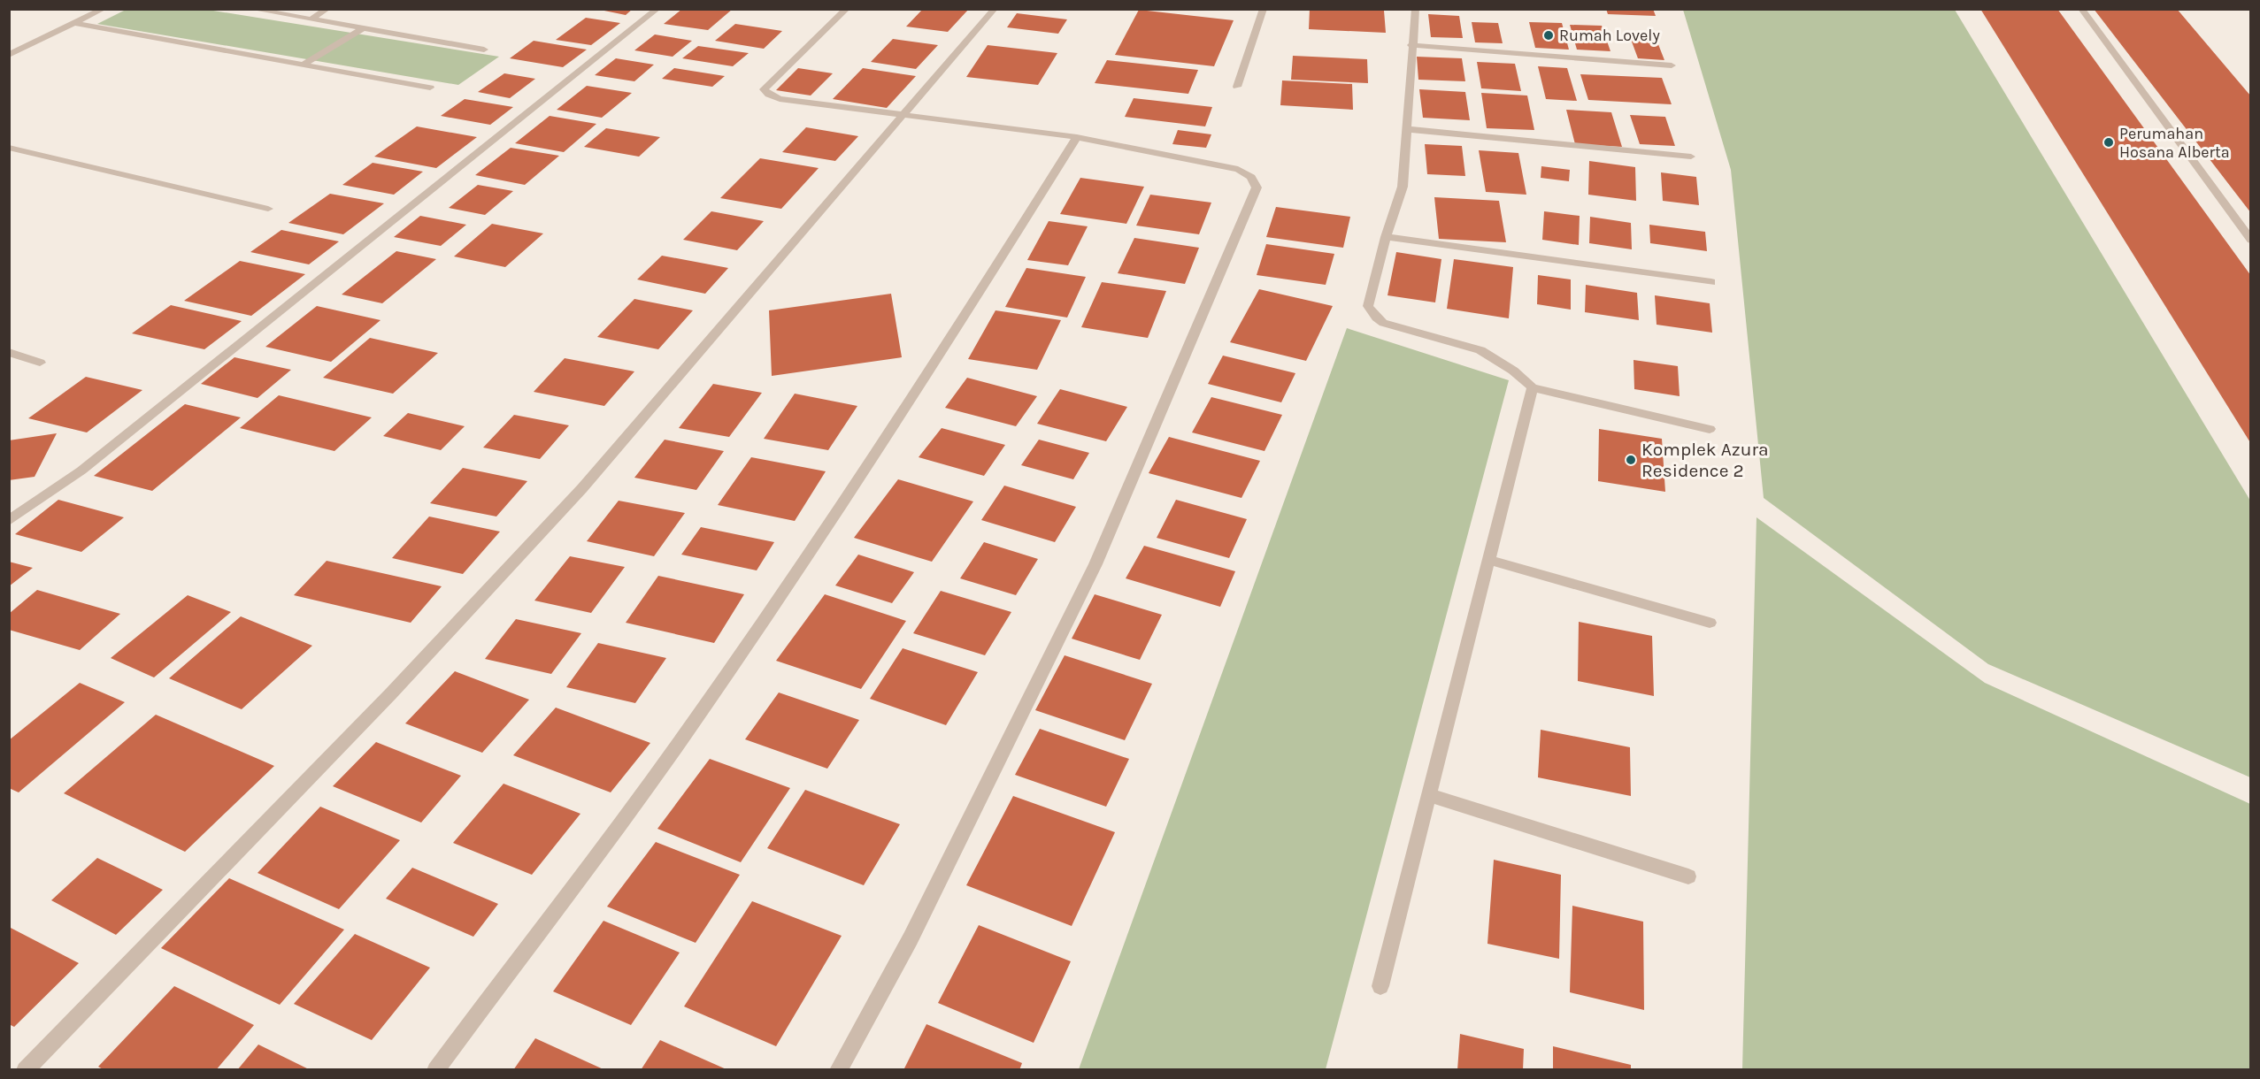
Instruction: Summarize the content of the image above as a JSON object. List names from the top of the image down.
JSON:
{
  "places": ["Rumah Lovely", "Perumahan Hosana Alberta", "Komplek Azura Residence 2"]
}
